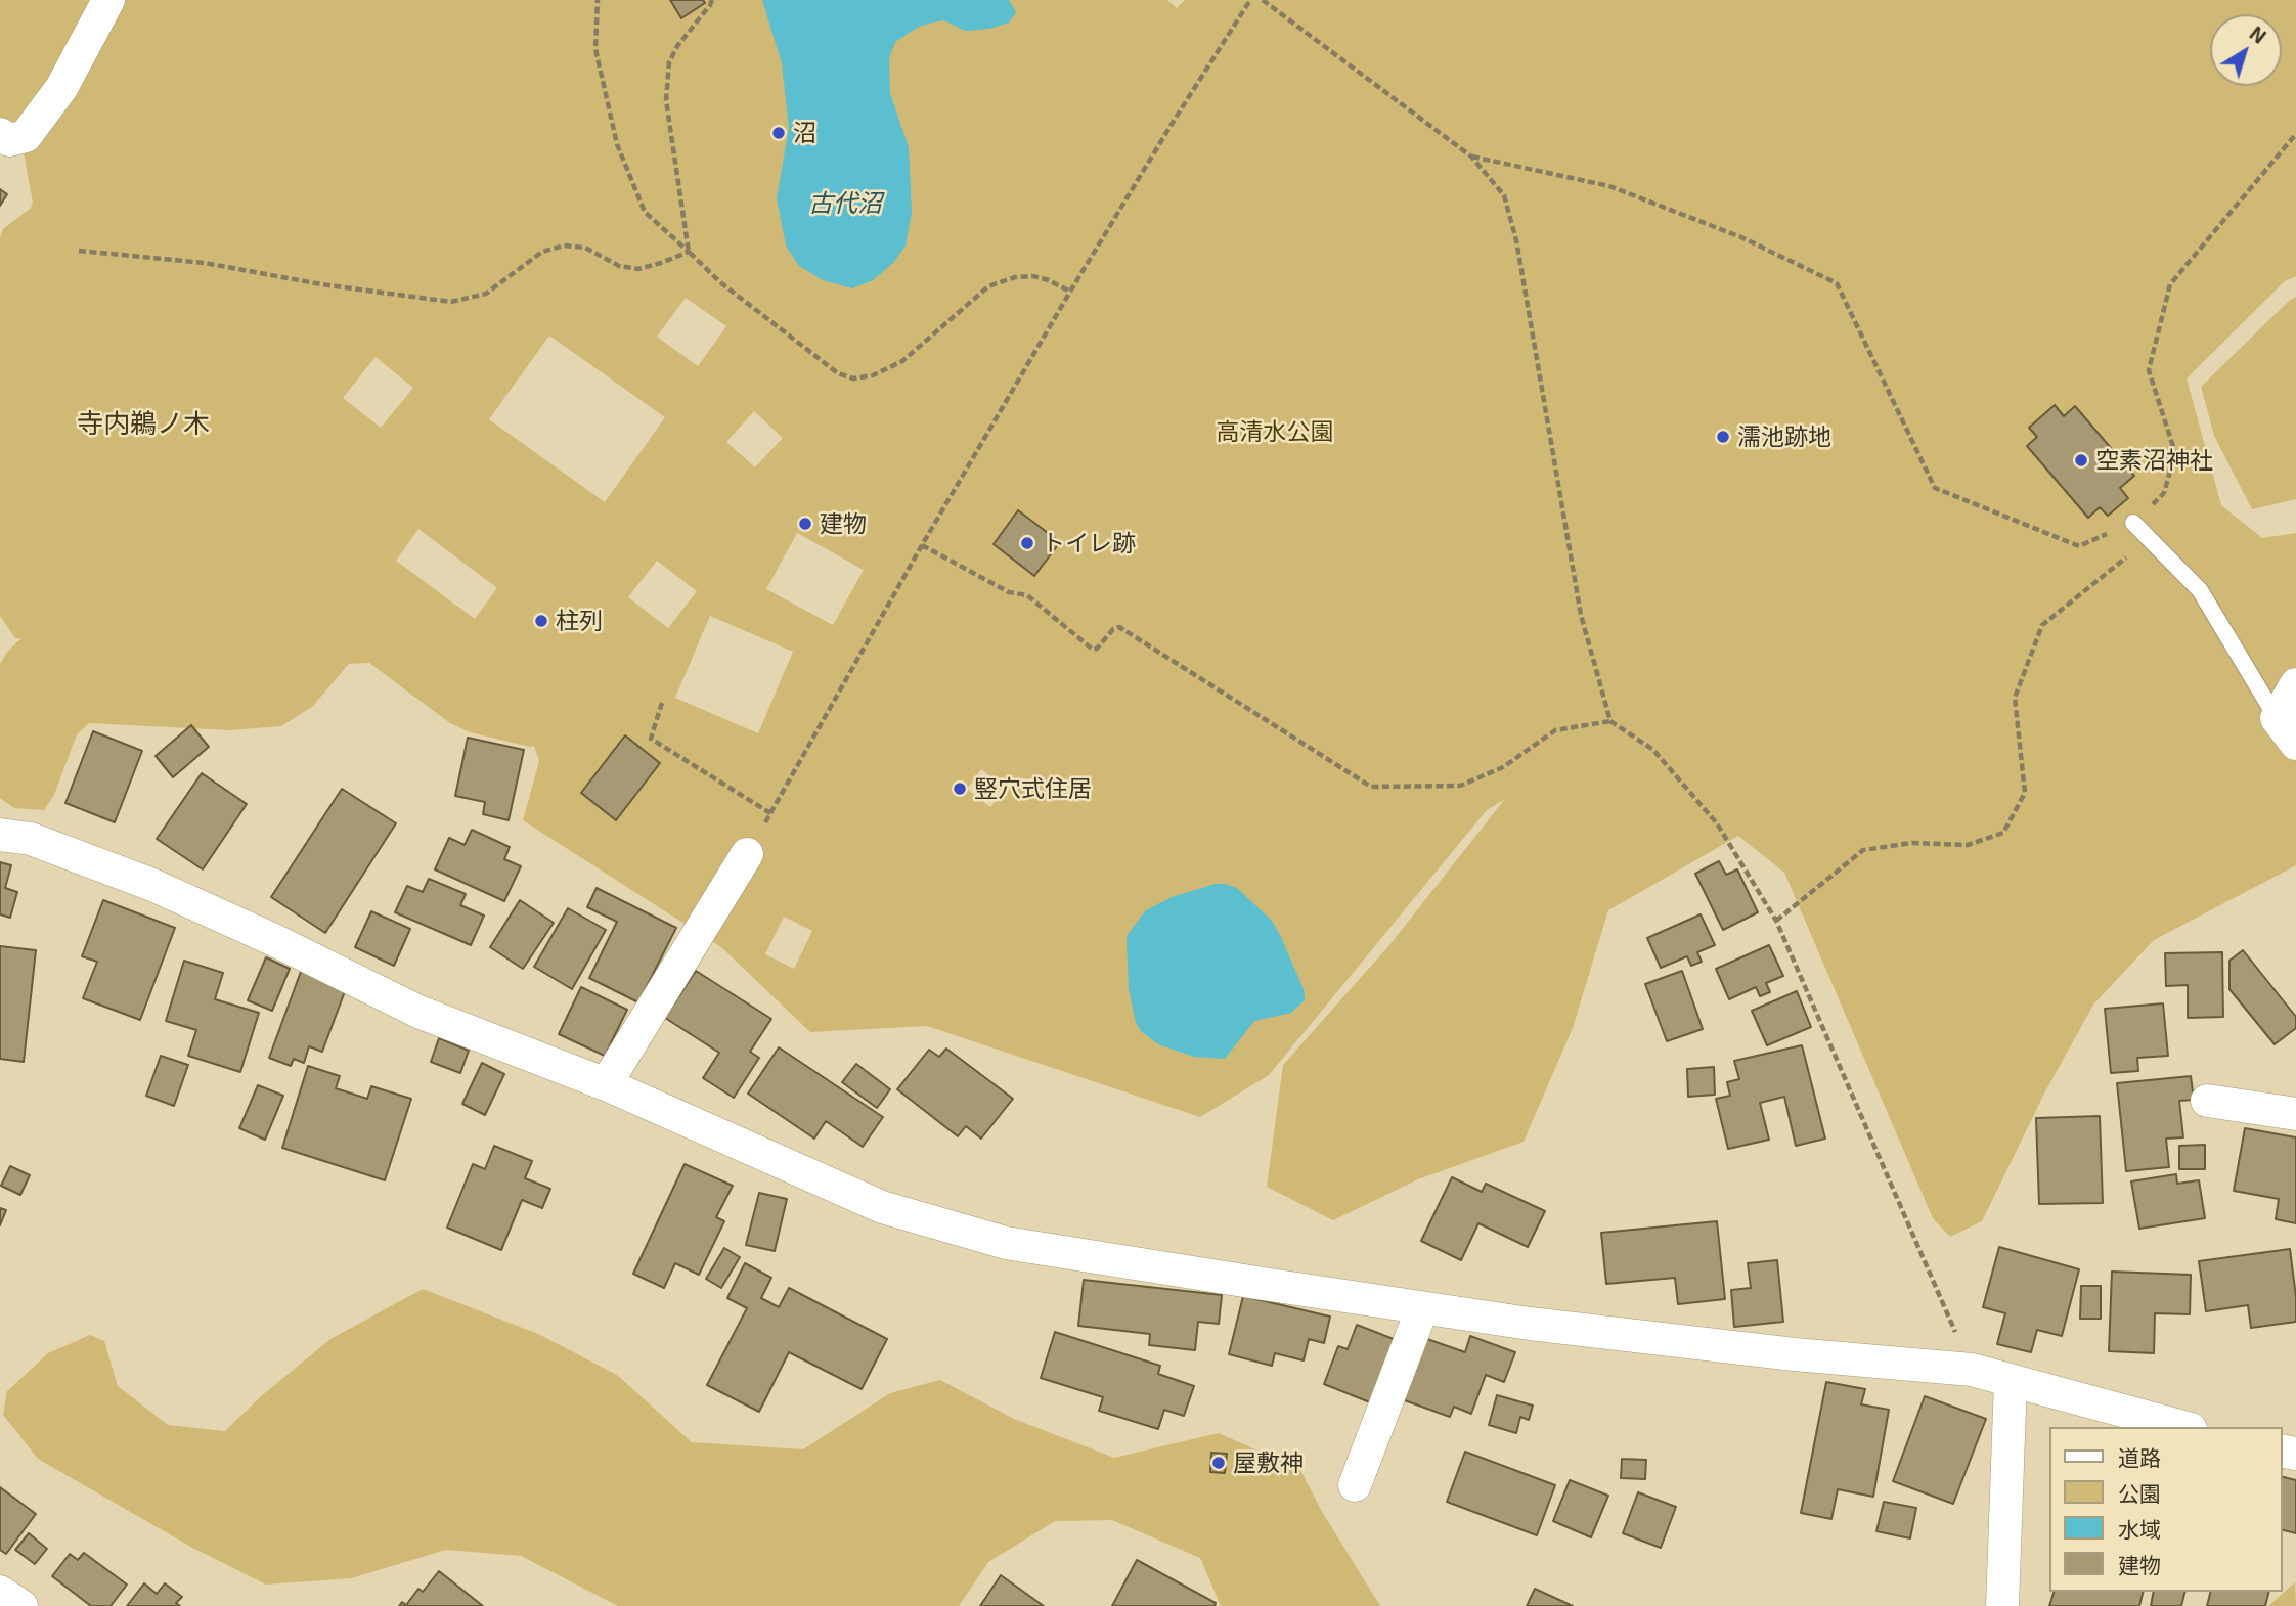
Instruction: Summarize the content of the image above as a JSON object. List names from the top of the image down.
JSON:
{
  "districts": ["寺内鵜ノ木"],
  "water": ["古代沼"],
  "parks": ["高清水公園"],
  "places": [
    "沼",
    "濡池跡地",
    "空素沼神社",
    "建物",
    "トイレ跡",
    "柱列",
    "竪穴式住居",
    "屋敷神"
  ],
  "legend": [
    "道路",
    "公園",
    "水域",
    "建物"
  ],
  "north": "top right"
}
